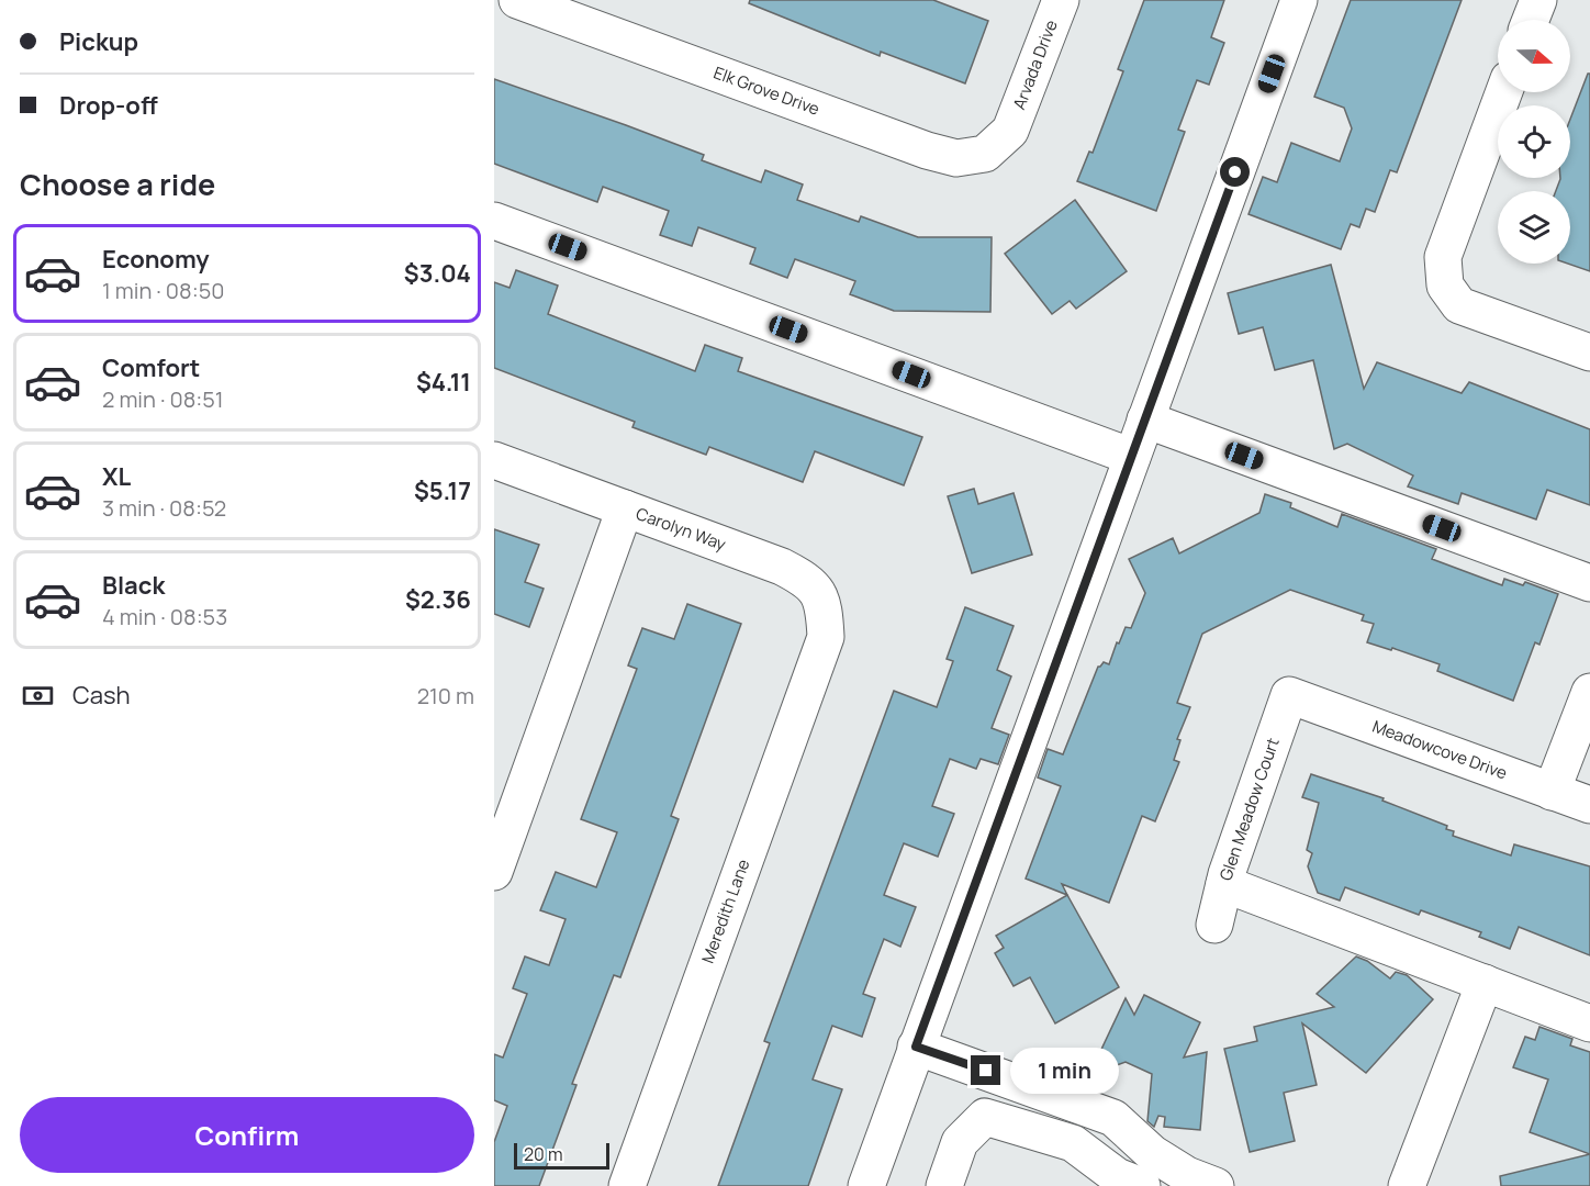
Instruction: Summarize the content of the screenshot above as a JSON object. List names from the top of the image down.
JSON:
{
  "streets": {
    "street": [
      "Arvada Drive",
      "Elk Grove Drive",
      "Carolyn Way",
      "Meadowcove Drive",
      "Glen Meadow Court",
      "Meredith Lane"
    ]
  },
  "crossings": [
    ["Arvada Drive", "Elk Grove Drive"],
    ["Carolyn Way", "Meredith Lane"],
    ["Meadowcove Drive", "Glen Meadow Court"]
  ],
  "scale_bar": "20 m",
  "north": "right",
  "page": {
    "banner": ["Pickup", "Drop-off"],
    "heading": "Choose a ride",
    "list": [
      {
        "name": "Economy",
        "note": "1 min · 08:50",
        "value": "$3.04"
      },
      {
        "name": "Comfort",
        "note": "2 min · 08:51",
        "value": "$4.11"
      },
      {
        "name": "XL",
        "note": "3 min · 08:52",
        "value": "$5.17"
      },
      {
        "name": "Black",
        "note": "4 min · 08:53",
        "value": "$2.36"
      }
    ],
    "pay": ["Cash", "210 m"],
    "bubble": "1 min",
    "buttons": "Confirm",
    "scale": "20 m"
  }
}
